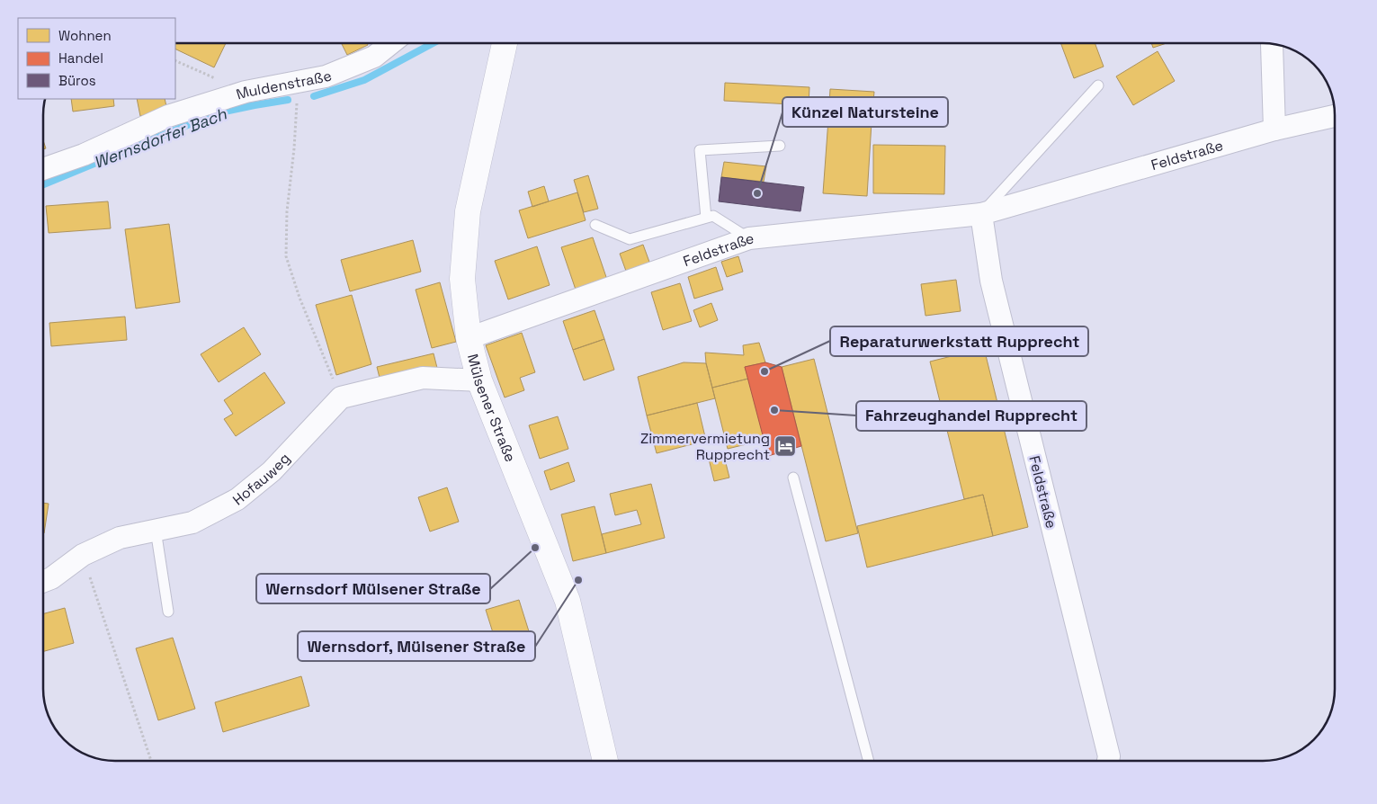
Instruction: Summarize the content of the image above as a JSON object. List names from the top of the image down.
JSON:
{
  "streets": {
    "street": [
      "Muldenstraße",
      "Feldstraße",
      "Mülsener Straße",
      "Hofauweg"
    ]
  },
  "crossings": [
    ["Feldstraße", "Mülsener Straße"]
  ],
  "water": ["Wernsdorfer Bach"],
  "places": {
    "other": [
      "Künzel Natursteine",
      "Reparaturwerkstatt Rupprecht",
      "Fahrzeughandel Rupprecht",
      "Wernsdorf Mülsener Straße",
      "Wernsdorf, Mülsener Straße"
    ],
    "hotel": ["Zimmervermietung Rupprecht"]
  },
  "legend": ["Wohnen", "Handel", "Büros"]
}
